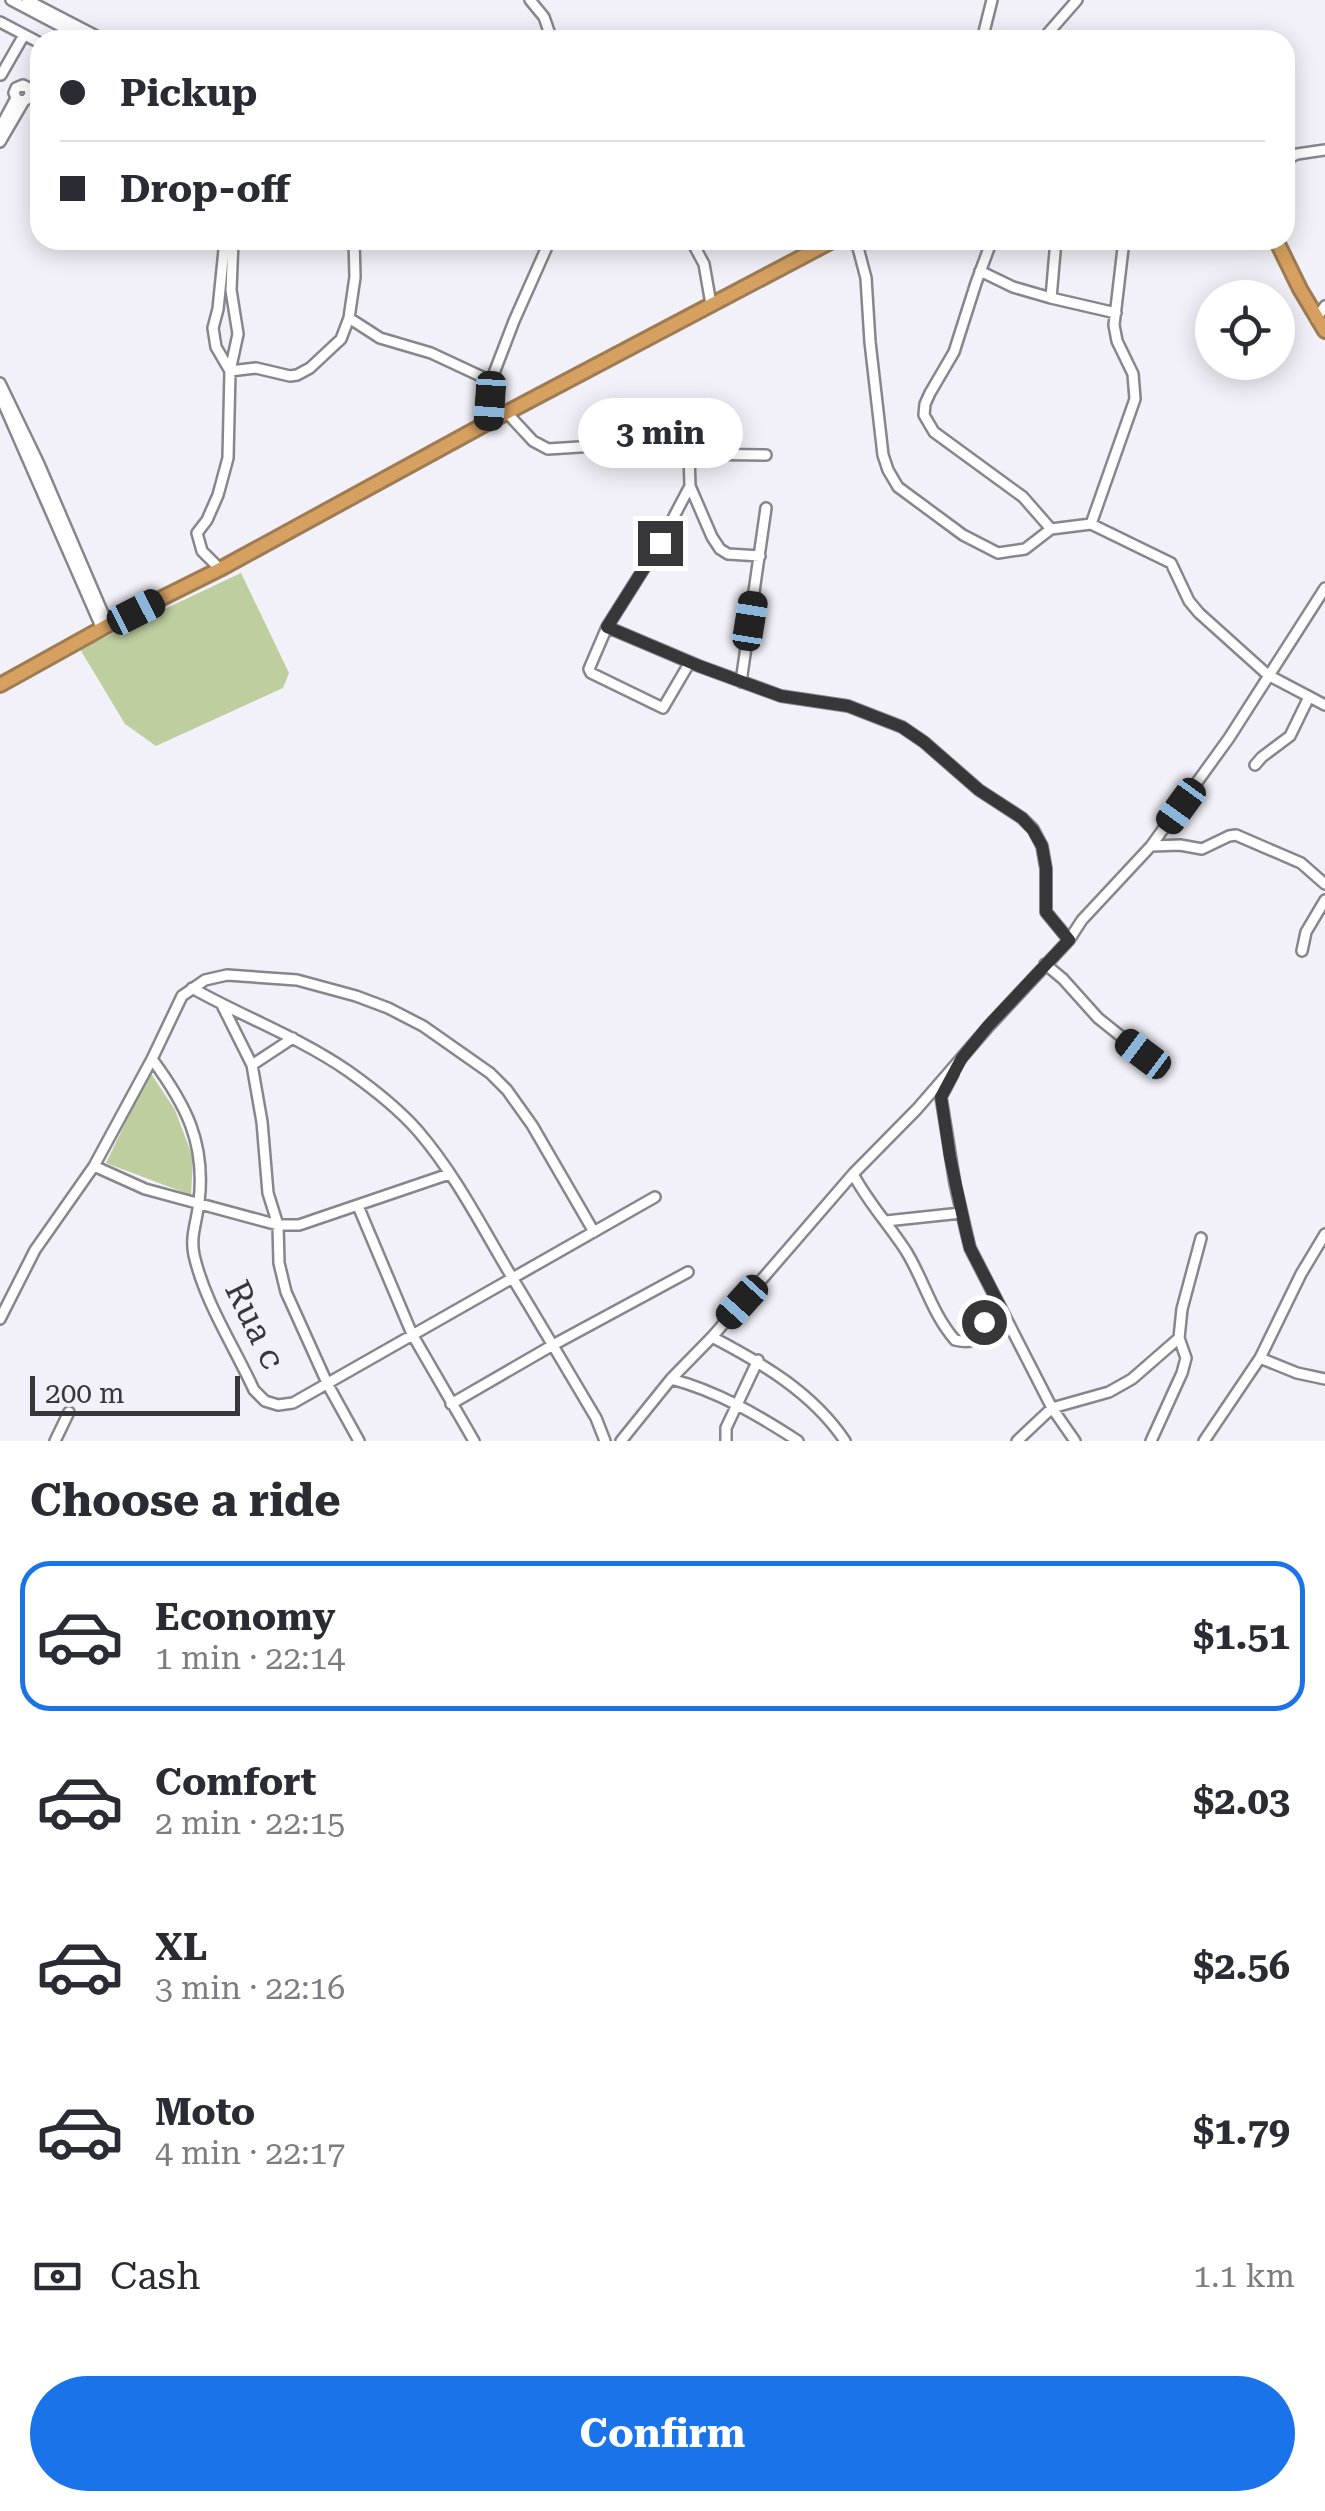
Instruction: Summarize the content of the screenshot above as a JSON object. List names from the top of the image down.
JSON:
{
  "streets": {
    "street": ["Rua c"]
  },
  "scale_bar": "200 m",
  "page": {
    "banner": ["Pickup", "Drop-off"],
    "bubble": "3 min",
    "scale": "200 m",
    "heading": "Choose a ride",
    "list": [
      {
        "name": "Economy",
        "note": "1 min · 22:14",
        "value": "$1.51"
      },
      {
        "name": "Comfort",
        "note": "2 min · 22:15",
        "value": "$2.03"
      },
      {
        "name": "XL",
        "note": "3 min · 22:16",
        "value": "$2.56"
      },
      {
        "name": "Moto",
        "note": "4 min · 22:17",
        "value": "$1.79"
      }
    ],
    "pay": ["Cash", "1.1 km"],
    "buttons": "Confirm"
  }
}
